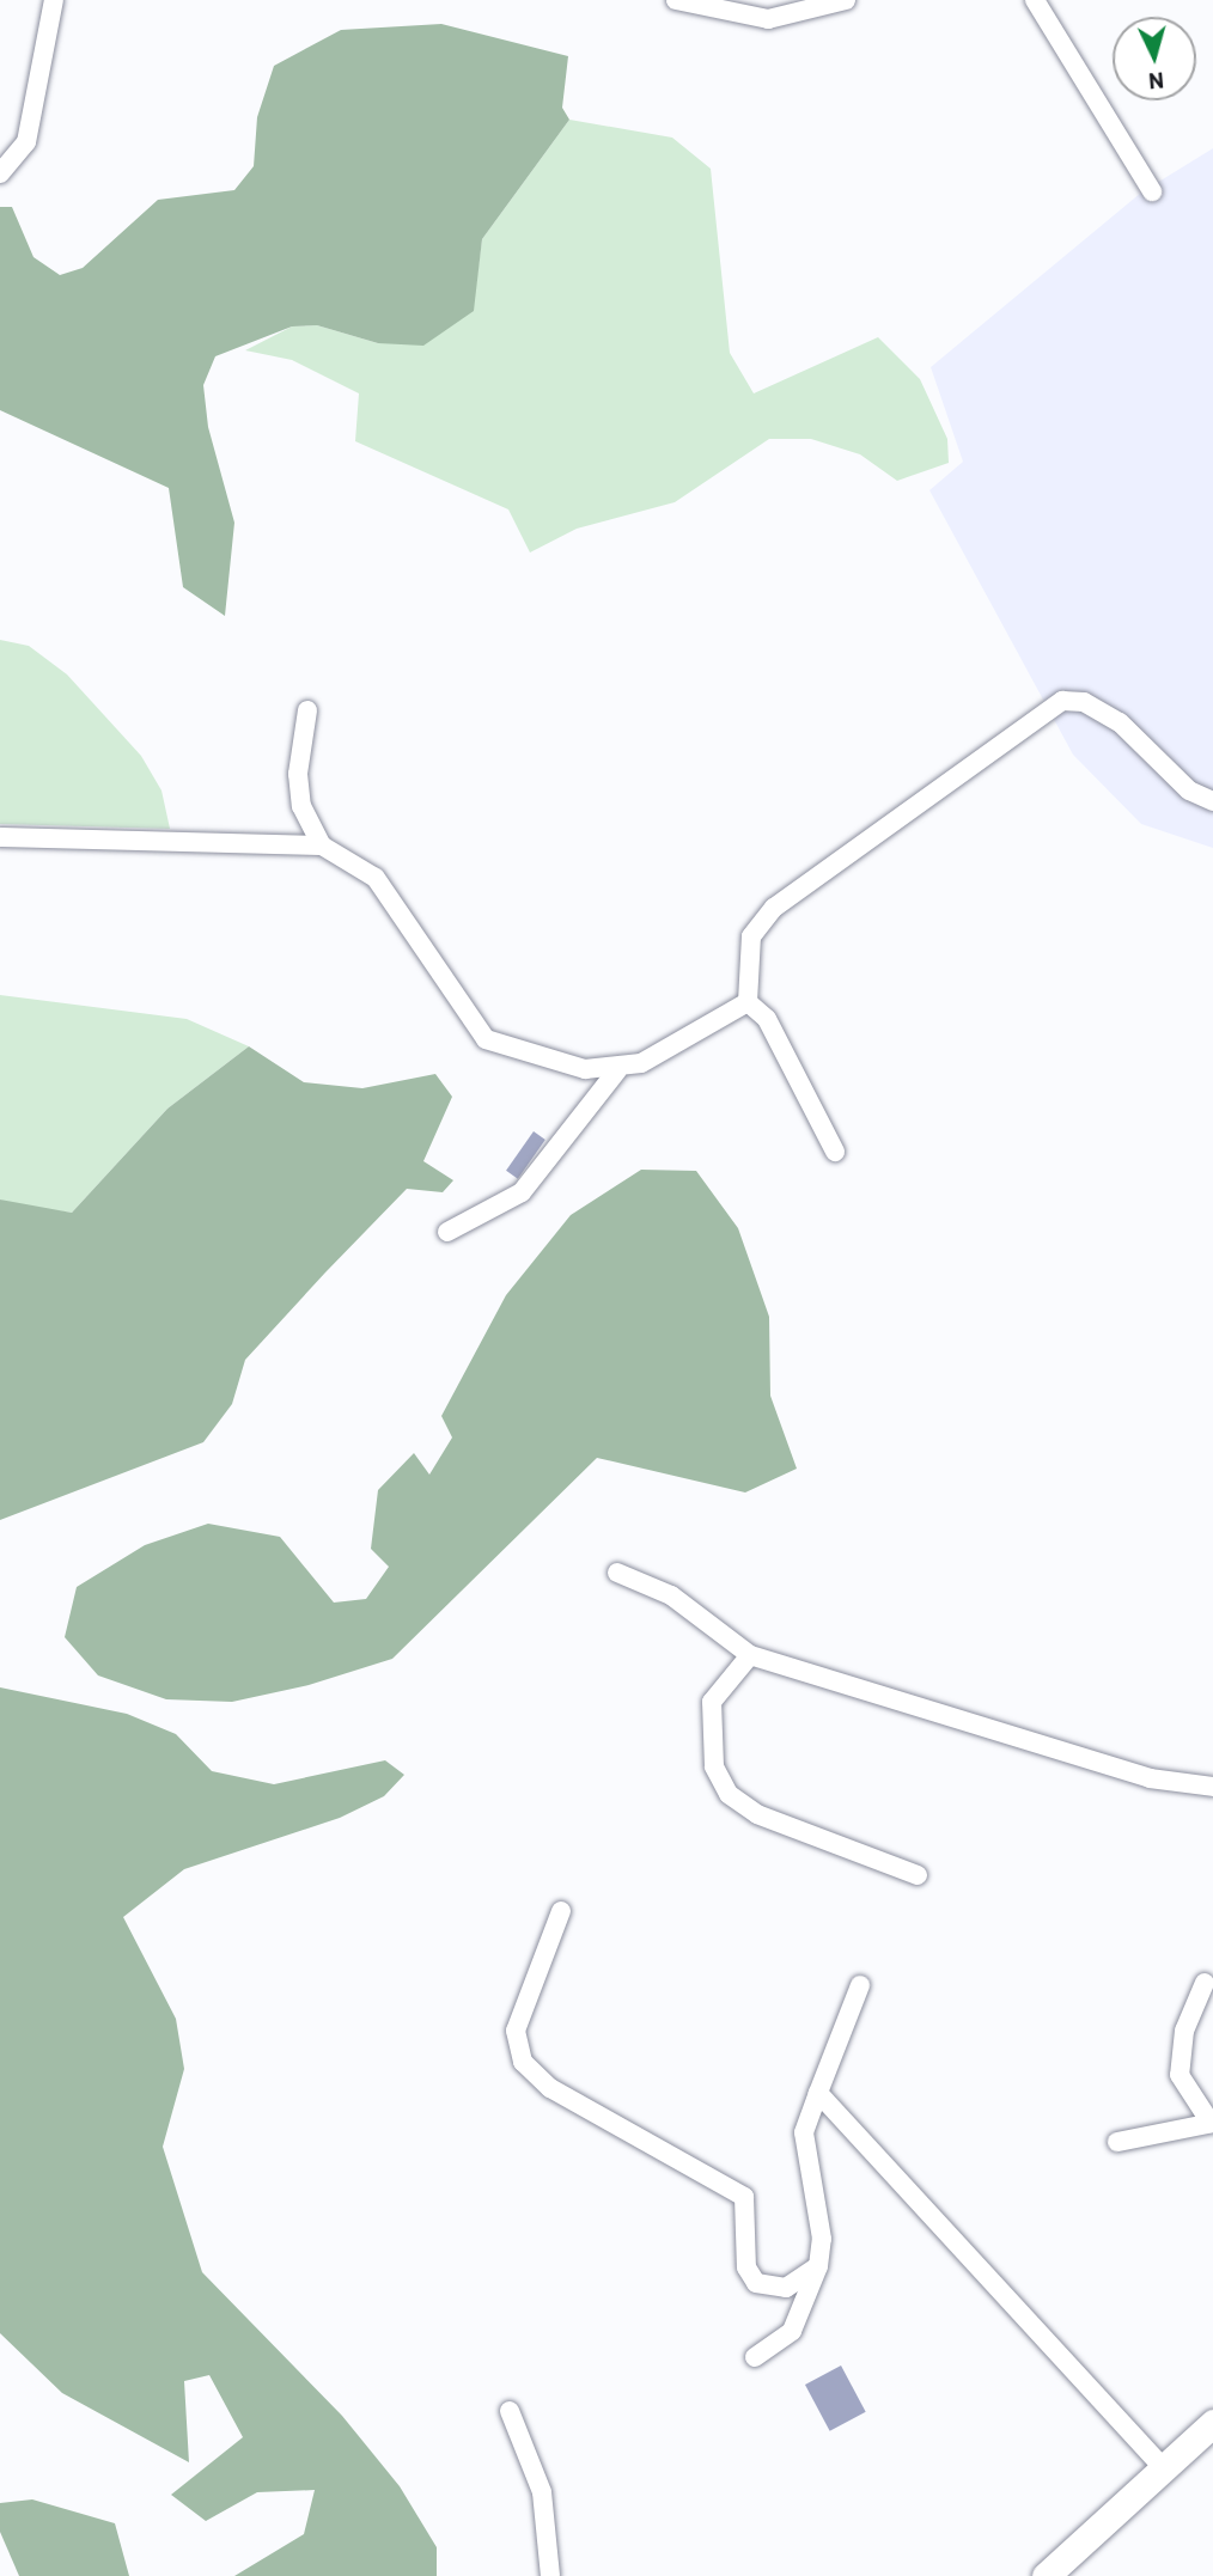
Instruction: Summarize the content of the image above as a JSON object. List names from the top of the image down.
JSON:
{
  "north": "bottom"
}
